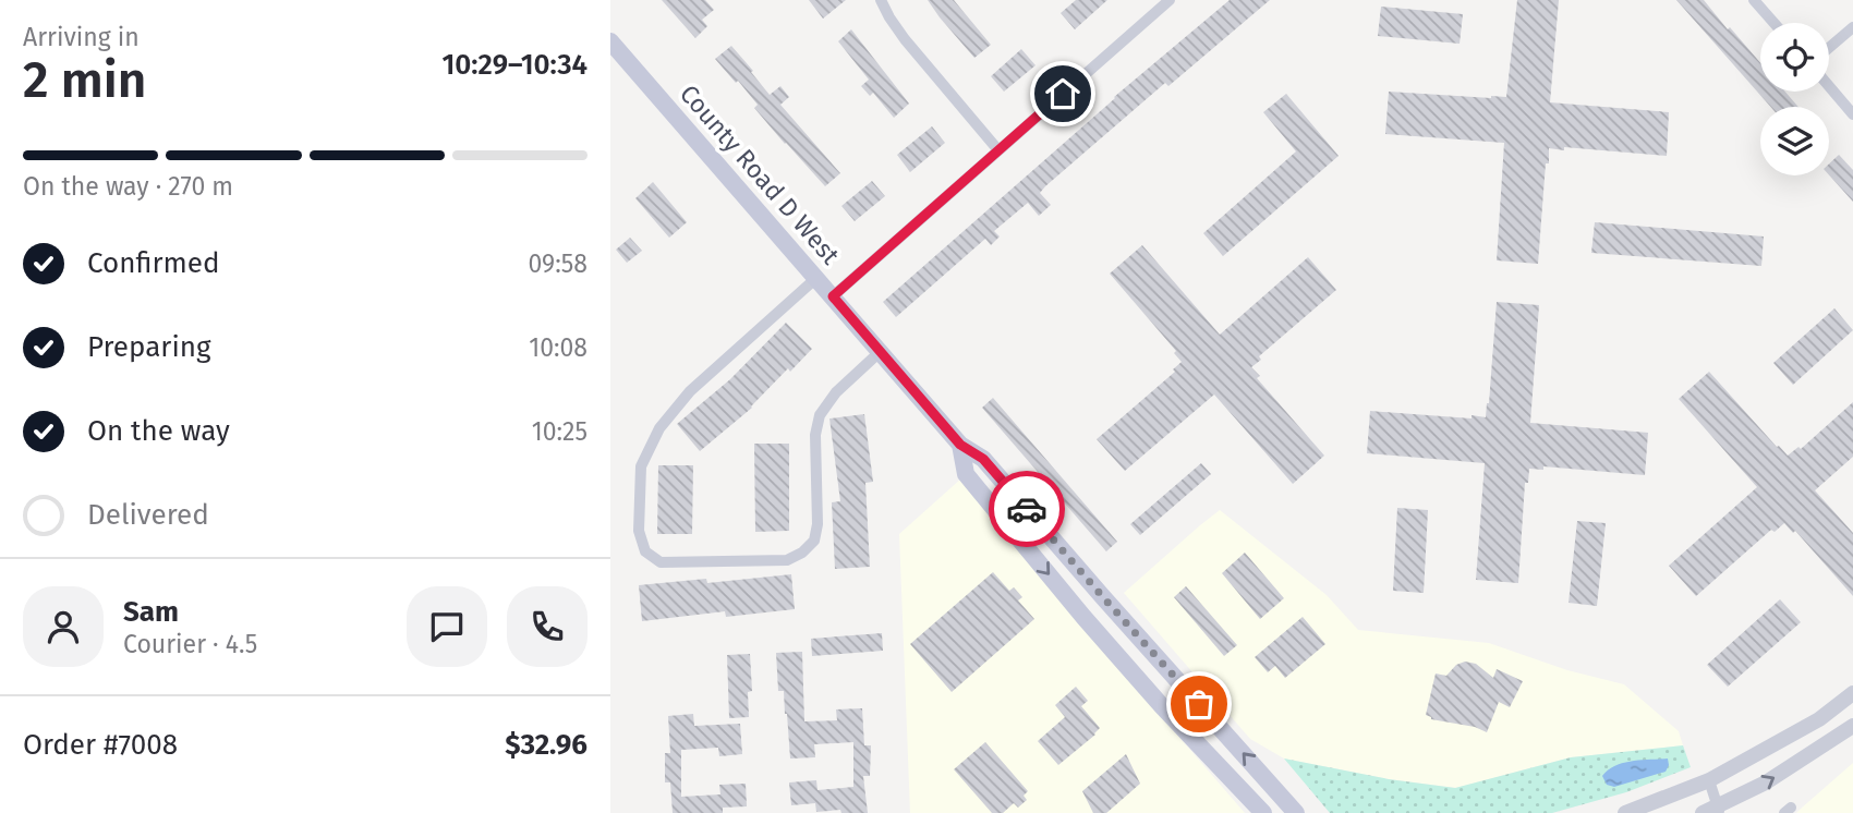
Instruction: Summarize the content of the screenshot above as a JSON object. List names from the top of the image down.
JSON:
{
  "streets": {
    "main road": ["County Road D West"]
  },
  "page": {
    "heading": ["2 min", "Arriving in", "10:29–10:34"],
    "panel": [
      "Sam",
      "Courier · 4.5",
      "Order #7008",
      "$32.96"
    ],
    "bar": "On the way · 270 m",
    "list": [
      ["Confirmed", "09:58"],
      ["Preparing", "10:08"],
      ["On the way", "10:25"],
      "Delivered"
    ]
  }
}
